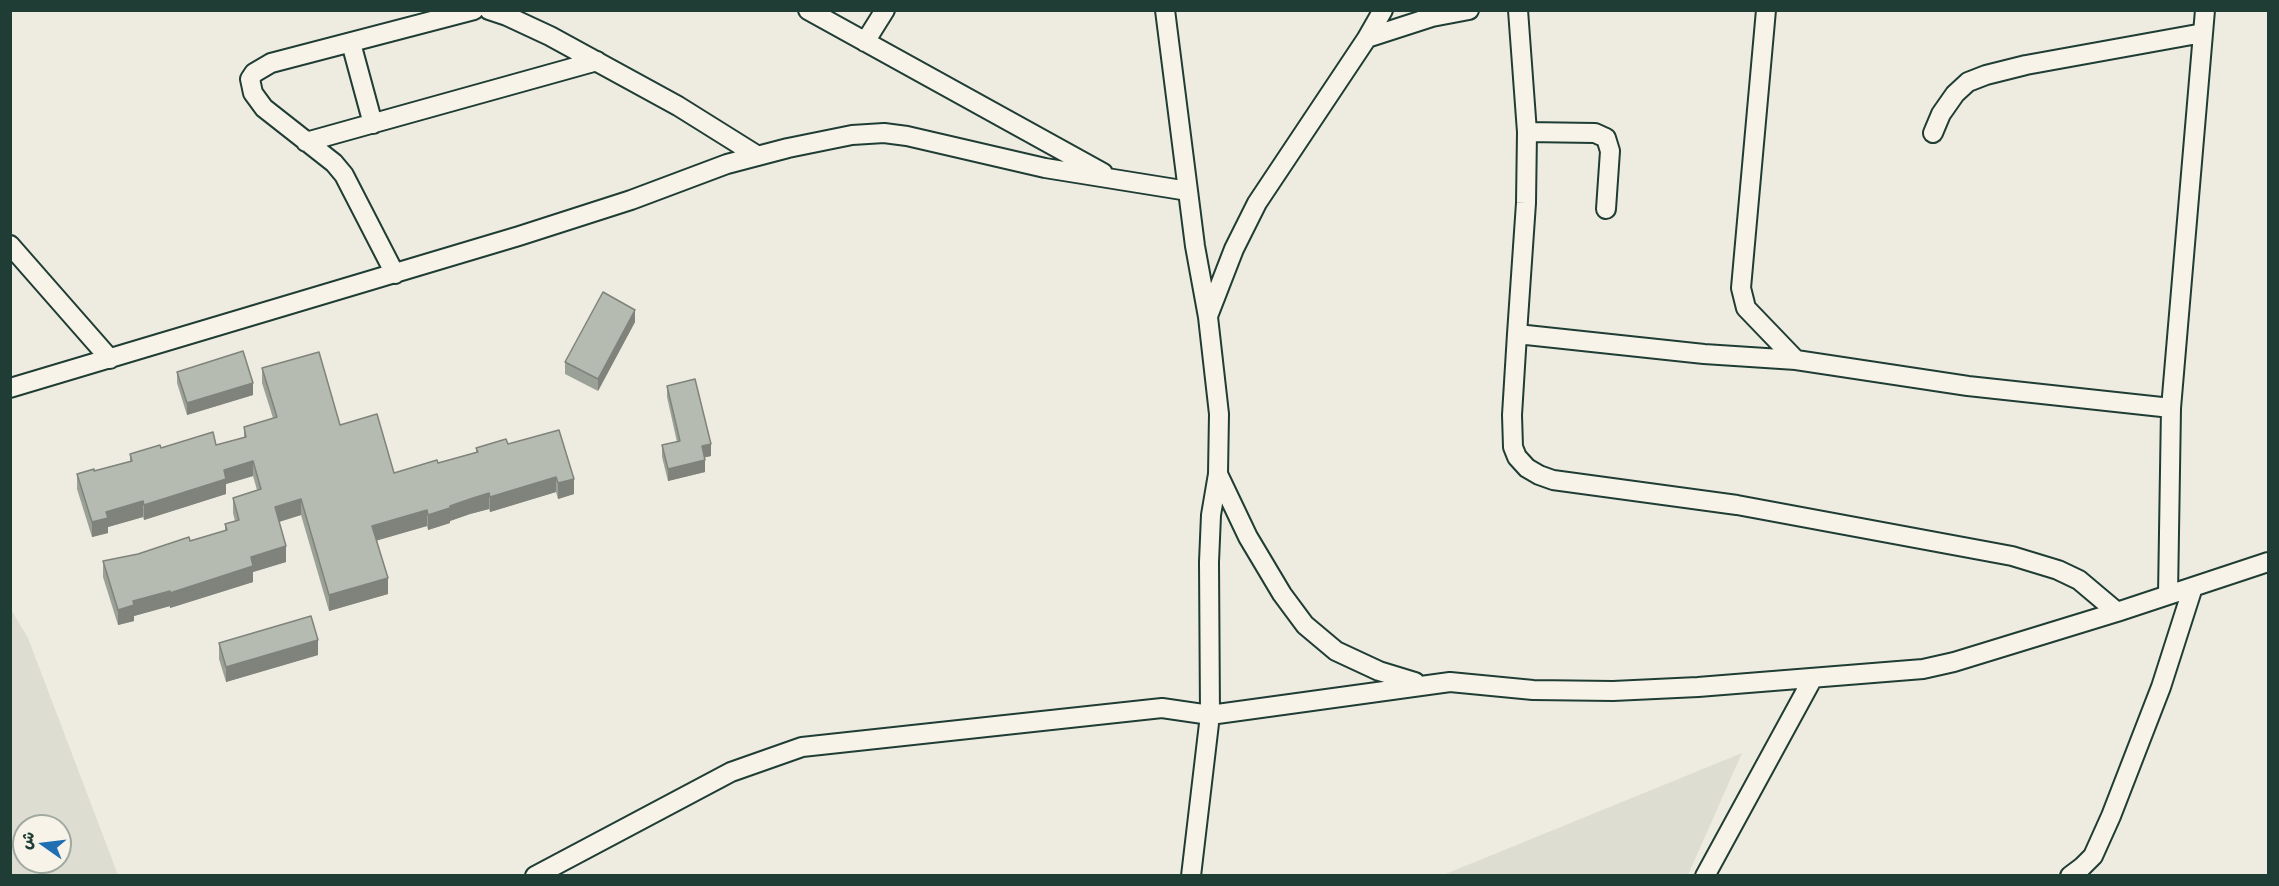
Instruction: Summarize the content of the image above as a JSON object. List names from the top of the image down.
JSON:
{
  "north": "left"
}
